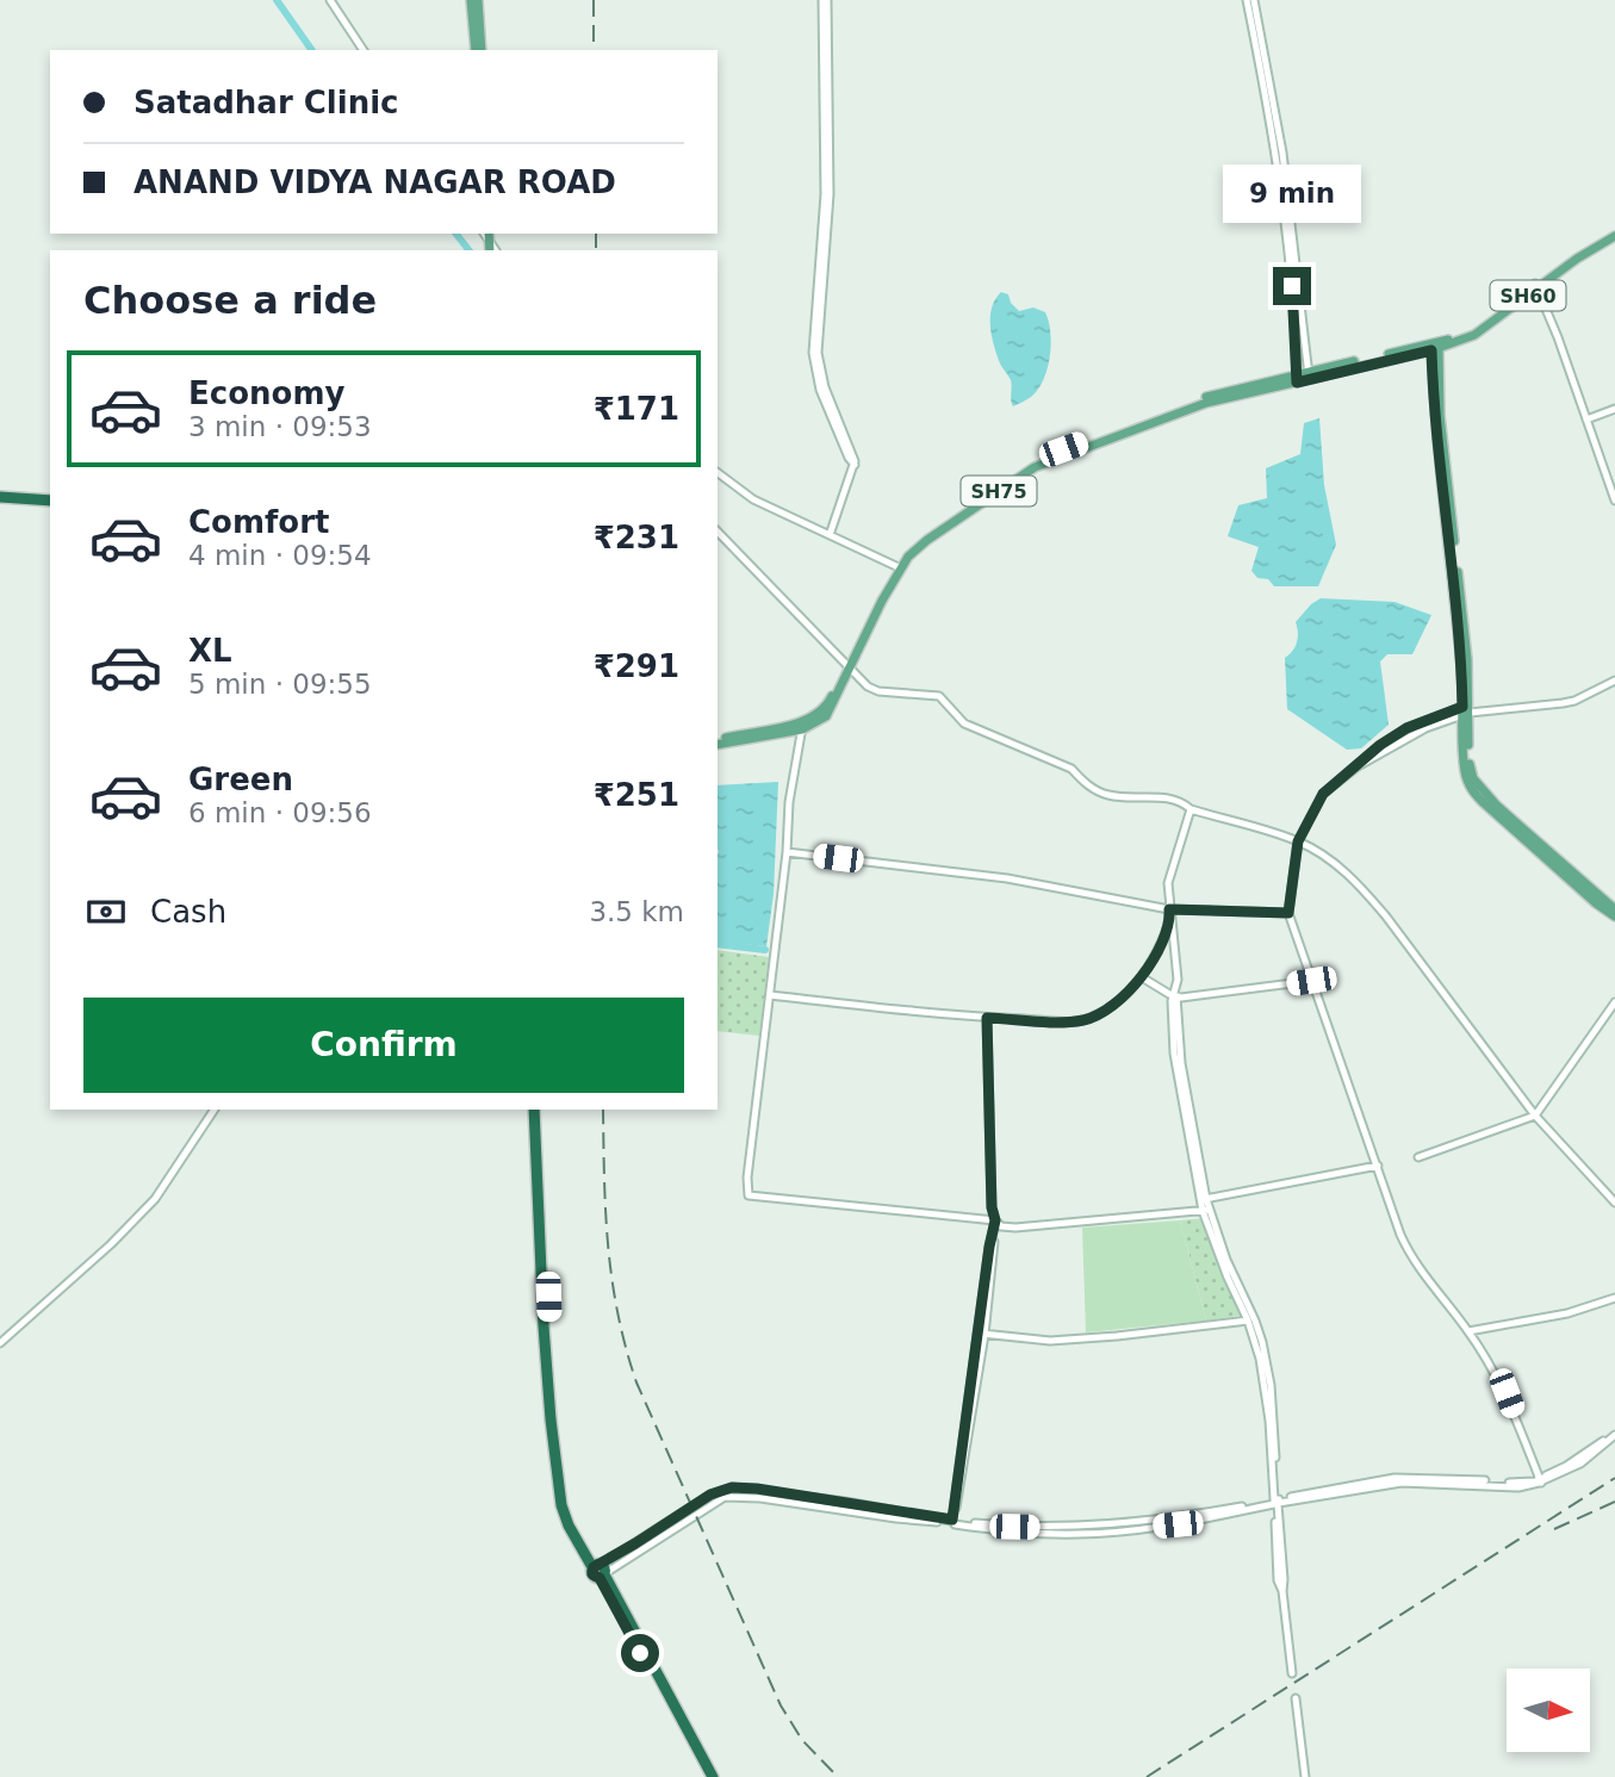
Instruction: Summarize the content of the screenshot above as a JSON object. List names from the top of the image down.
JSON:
{
  "streets": {
    "main road": ["SH60", "SH75"]
  },
  "crossings": [
    ["SH60", "SH75"]
  ],
  "north": "right",
  "page": {
    "banner": ["Satadhar Clinic", "ANAND VIDYA NAGAR ROAD"],
    "bubble": "9 min",
    "heading": "Choose a ride",
    "list": [
      {
        "name": "Economy",
        "note": "3 min · 09:53",
        "value": "₹171"
      },
      {
        "name": "Comfort",
        "note": "4 min · 09:54",
        "value": "₹231"
      },
      {
        "name": "XL",
        "note": "5 min · 09:55",
        "value": "₹291"
      },
      {
        "name": "Green",
        "note": "6 min · 09:56",
        "value": "₹251"
      }
    ],
    "pay": ["Cash", "3.5 km"],
    "buttons": "Confirm"
  }
}
